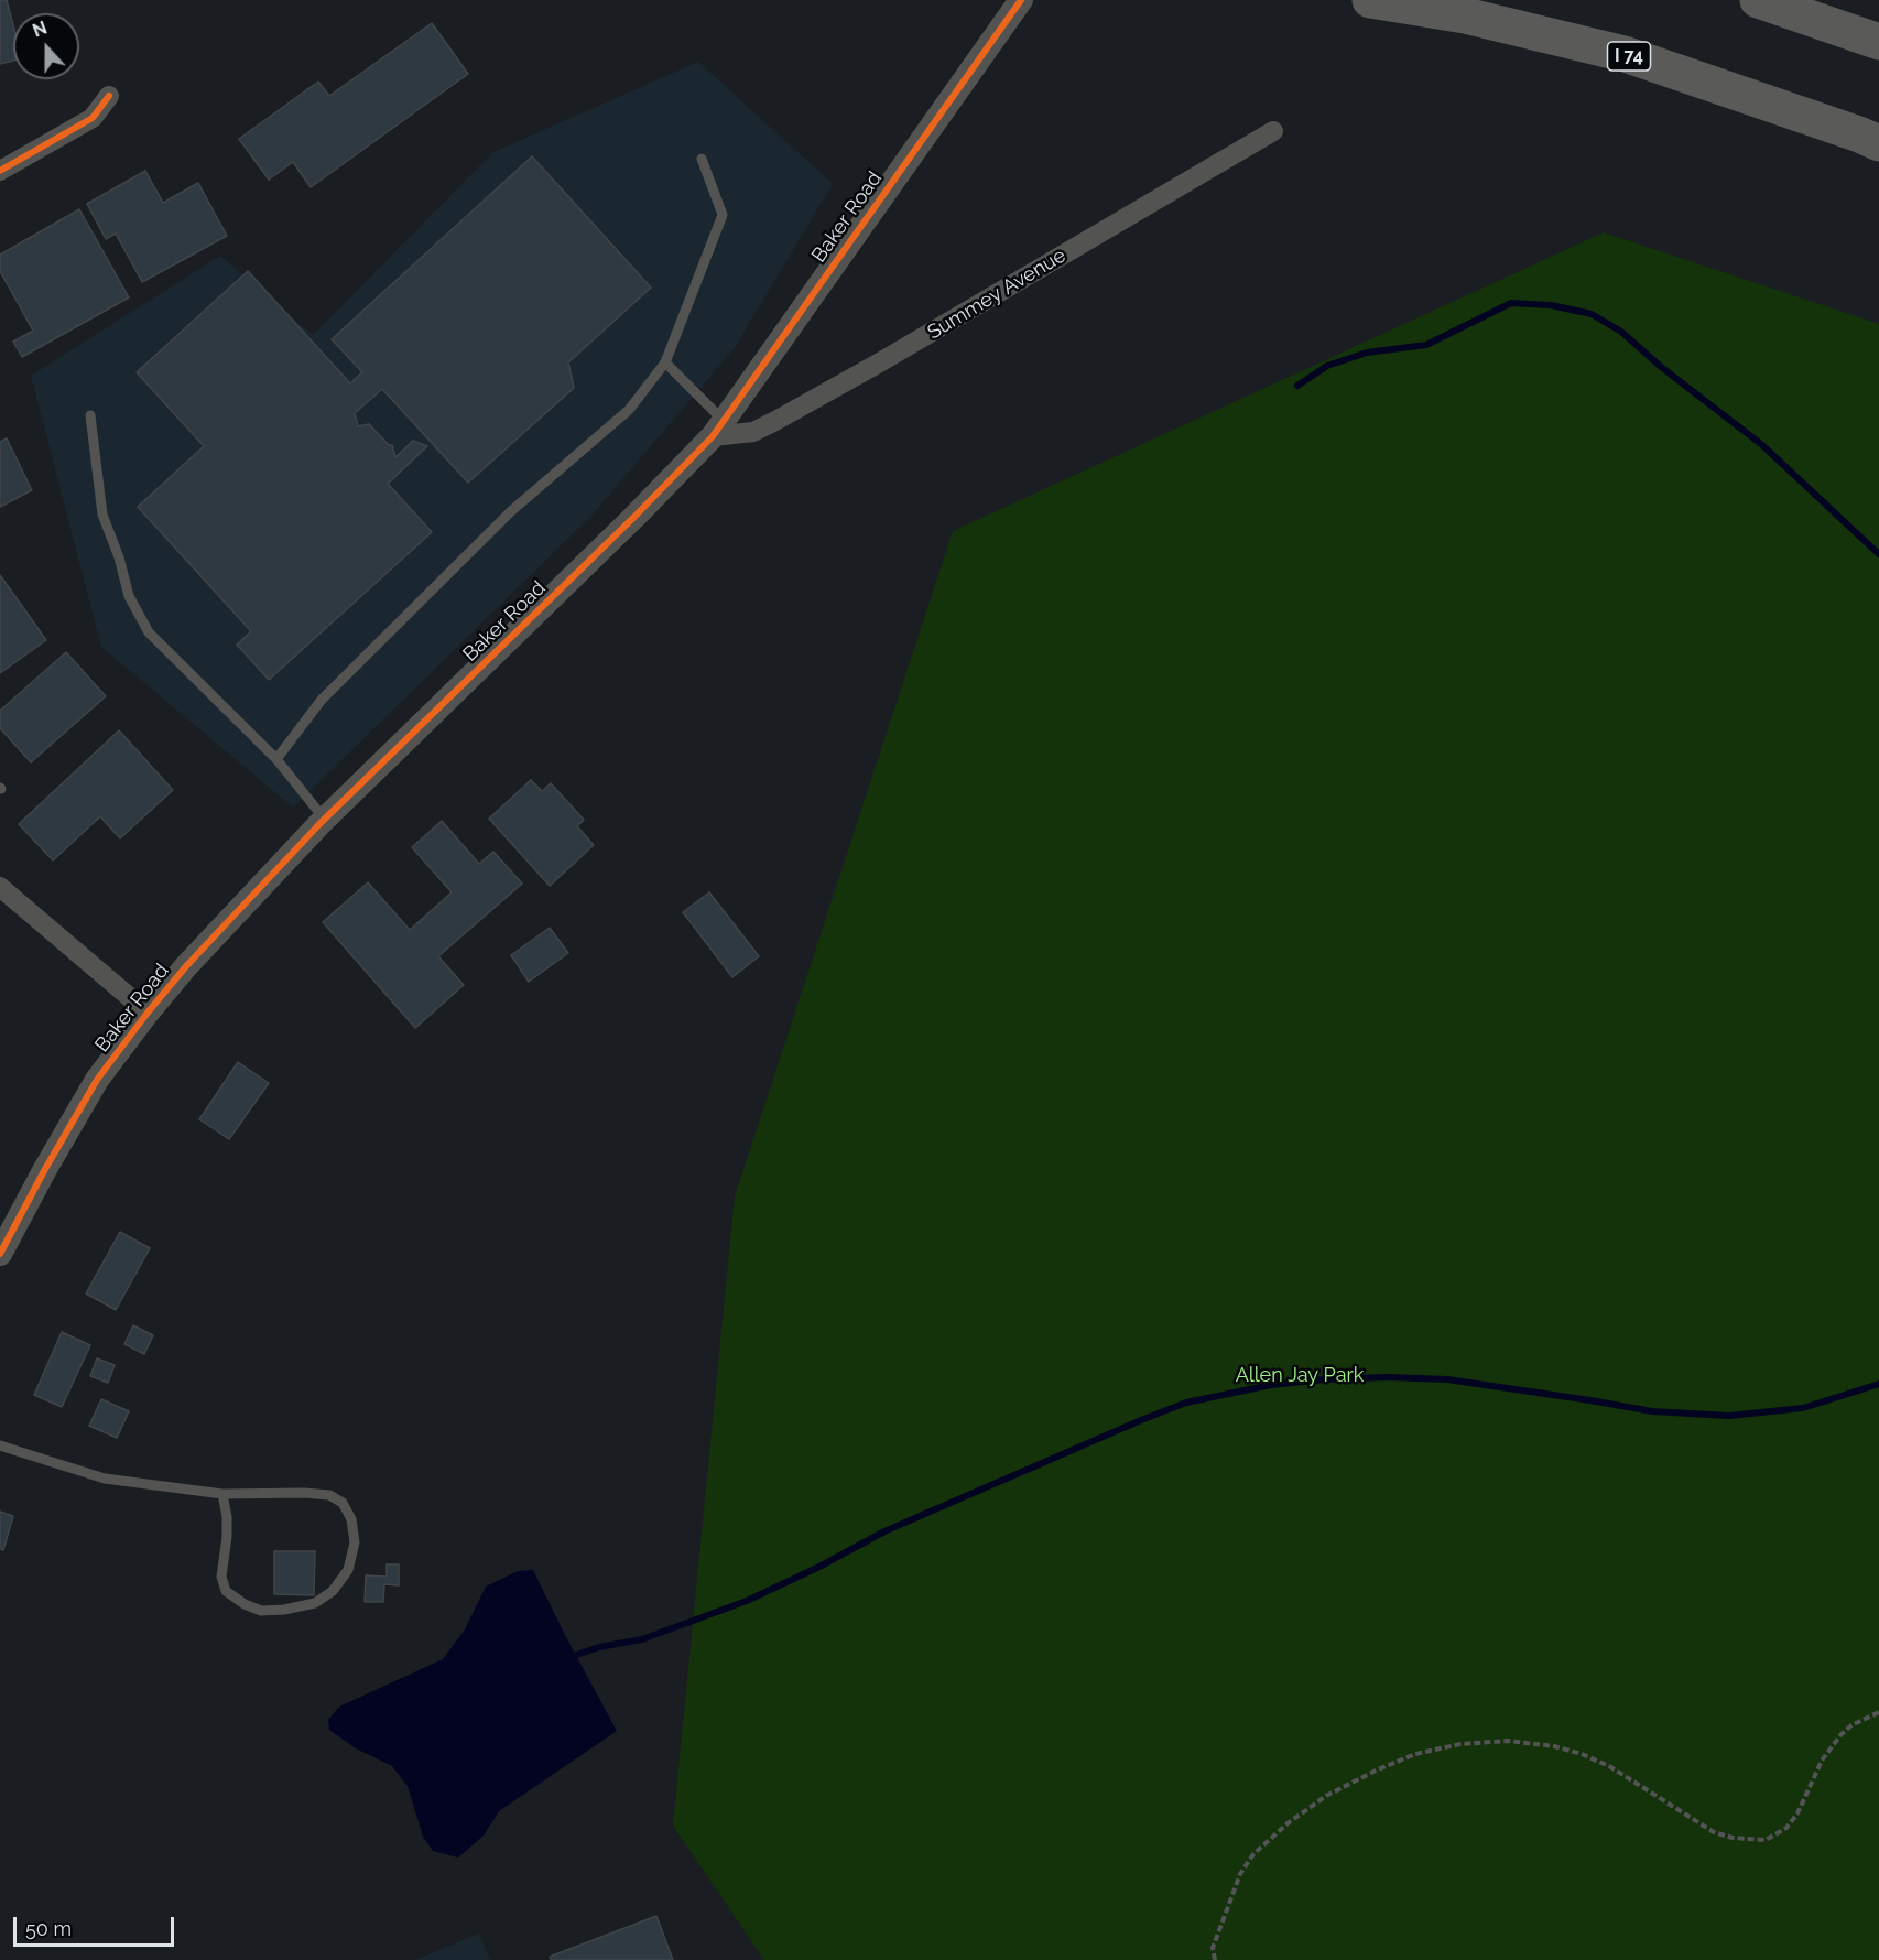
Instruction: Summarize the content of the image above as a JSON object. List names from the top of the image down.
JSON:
{
  "streets": {
    "highway": ["I 74"],
    "street": ["Baker Road", "Summey Avenue"]
  },
  "crossings": [
    ["Baker Road", "Summey Avenue"]
  ],
  "parks": ["Allen Jay Park"],
  "scale_bar": "50 m",
  "north": "top"
}
